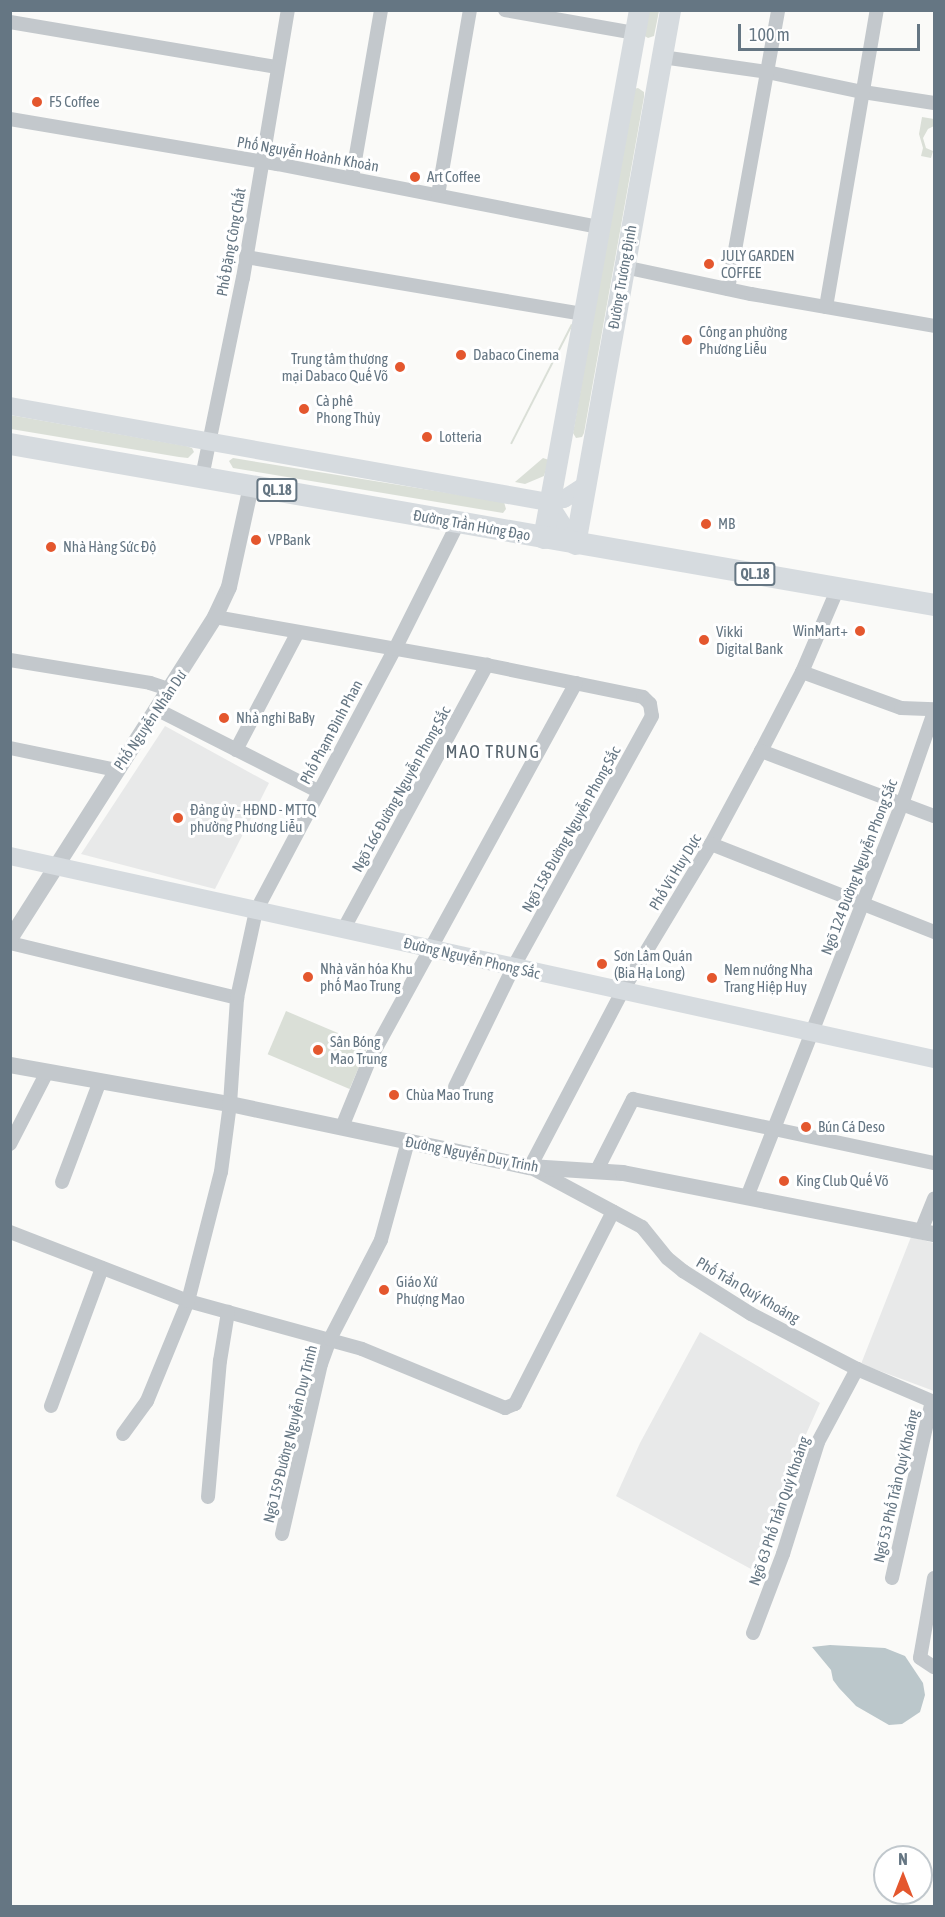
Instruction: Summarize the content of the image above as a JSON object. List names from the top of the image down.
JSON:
{
  "streets": {
    "highway": ["QL.18", "Đường Trần Hưng Đạo"],
    "main road": ["Đường Trương Định", "Đường Nguyễn Phong Sắc"],
    "street": [
      "Phố Nguyễn Hoành Khoản",
      "Phố Đặng Công Chất",
      "Phố Nguyễn Nhân Dư",
      "Phố Phạm Đình Phan",
      "Ngõ 166 Đường Nguyễn Phong Sắc",
      "Ngõ 158 Đường Nguyễn Phong Sắc",
      "Ngõ 124 Đường Nguyễn Phong Sắc",
      "Phố Vũ Huy Dực",
      "Đường Nguyễn Duy Trinh",
      "Phố Trần Quý Khoáng",
      "Ngõ 159 Đường Nguyễn Duy Trinh",
      "Ngõ 53 Phố Trần Quý Khoáng",
      "Ngõ 63 Phố Trần Quý Khoáng"
    ]
  },
  "crossings": [
    ["Phố Nguyễn Hoành Khoản", "Phố Đặng Công Chất"],
    ["Phố Đặng Công Chất", "Đường Trần Hưng Đạo"],
    ["Đường Trương Định", "Đường Trần Hưng Đạo"],
    ["Đường Trần Hưng Đạo", "Phố Nguyễn Nhân Dư"],
    ["Đường Trần Hưng Đạo", "Phố Phạm Đình Phan"],
    ["Đường Trần Hưng Đạo", "Phố Vũ Huy Dực"],
    ["Phố Nguyễn Nhân Dư", "Đường Nguyễn Phong Sắc"],
    ["Phố Phạm Đình Phan", "Đường Nguyễn Phong Sắc"],
    ["Phố Phạm Đình Phan", "Đường Nguyễn Duy Trinh"],
    ["Ngõ 166 Đường Nguyễn Phong Sắc", "Đường Nguyễn Phong Sắc"],
    ["Ngõ 158 Đường Nguyễn Phong Sắc", "Đường Nguyễn Phong Sắc"],
    ["Ngõ 124 Đường Nguyễn Phong Sắc", "Đường Nguyễn Phong Sắc"],
    ["Ngõ 124 Đường Nguyễn Phong Sắc", "Đường Nguyễn Duy Trinh"],
    ["Phố Vũ Huy Dực", "Đường Nguyễn Phong Sắc"],
    ["Phố Vũ Huy Dực", "Đường Nguyễn Duy Trinh"],
    ["Phố Vũ Huy Dực", "Phố Trần Quý Khoáng"],
    ["Đường Nguyễn Duy Trinh", "Phố Trần Quý Khoáng"],
    ["Đường Nguyễn Duy Trinh", "Ngõ 159 Đường Nguyễn Duy Trinh"],
    ["Phố Trần Quý Khoáng", "Ngõ 53 Phố Trần Quý Khoáng"],
    ["Phố Trần Quý Khoáng", "Ngõ 63 Phố Trần Quý Khoáng"]
  ],
  "districts": ["MAO TRUNG"],
  "places": [
    "F5 Coffee",
    "Art Coffee",
    "JULY GARDEN COFFEE",
    "Công an phường Phương Liễu",
    "Dabaco Cinema",
    "Trung tâm thương mại Dabaco Quế Võ",
    "Cà phê Phong Thủy",
    "Lotteria",
    "MB",
    "VPBank",
    "Nhà Hàng Sức Độ",
    "WinMart+",
    "Vikki Digital Bank",
    "Nhà nghỉ BaBy",
    "Đảng ủy - HĐND - MTTQ phường Phương Liễu",
    "Sơn Lâm Quán (Bia Hạ Long)",
    "Nhà văn hóa Khu phố Mao Trung",
    "Nem nướng Nha Trang Hiệp Huy",
    "Sân Bóng Mao Trung",
    "Chùa Mao Trung",
    "Bún Cá Deso",
    "King Club Quế Võ",
    "Giáo Xứ Phượng Mao"
  ],
  "scale_bar": "100 m",
  "north": "top"
}
